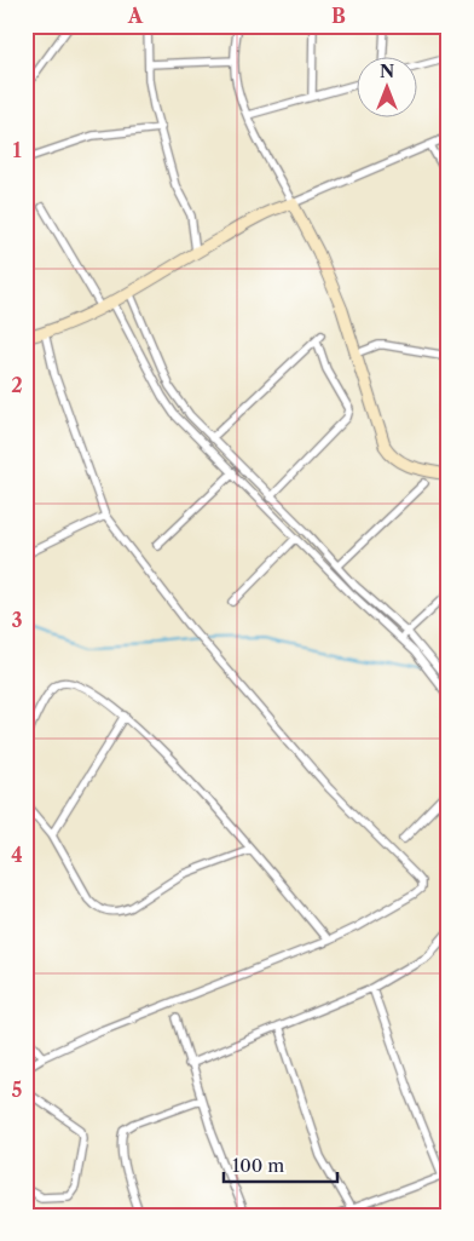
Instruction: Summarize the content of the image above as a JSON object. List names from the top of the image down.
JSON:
{
  "scale_bar": "100 m",
  "north": "top",
  "grid": {
    "columns": ["A", "B"],
    "rows": [
      "1",
      "2",
      "3",
      "4",
      "5"
    ]
  }
}
